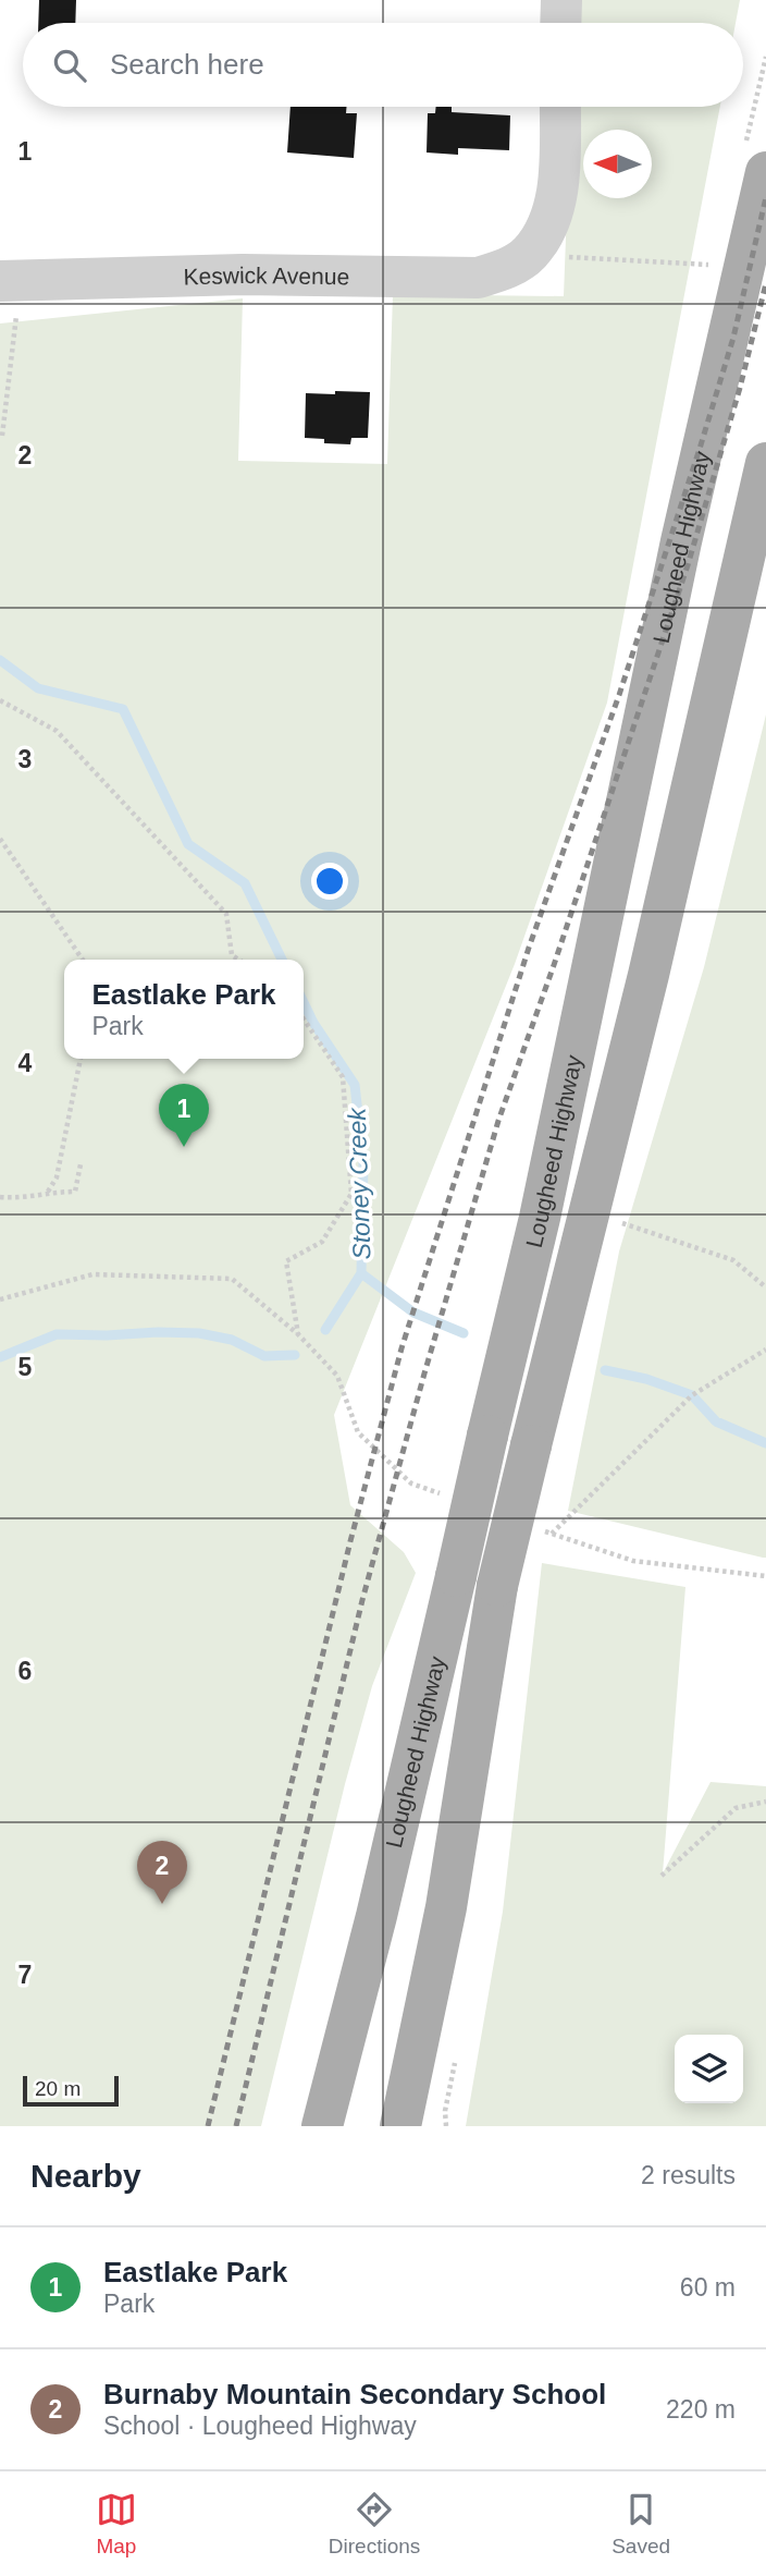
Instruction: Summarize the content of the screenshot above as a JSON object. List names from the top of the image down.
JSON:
{
  "streets": {
    "main road": ["Lougheed Highway"],
    "street": ["Keswick Avenue"]
  },
  "water": ["Stoney Creek"],
  "scale_bar": "20 m",
  "north": "left",
  "page": {
    "search": "Search here",
    "popup": ["Eastlake Park", "Park"],
    "pins": ["1", "2"],
    "scale": "20 m",
    "heading": ["Nearby", "2 results"],
    "list": [
      {
        "mark": "1",
        "name": "Eastlake Park",
        "note": "Park",
        "value": "60 m"
      },
      {
        "mark": "2",
        "name": "Burnaby Mountain Secondary School",
        "note": "School · Lougheed Highway",
        "value": "220 m"
      }
    ],
    "nav": ["Map", "Directions", "Saved"]
  },
  "grid": {
    "rows": [
      "1",
      "2",
      "3",
      "4",
      "5",
      "6",
      "7"
    ]
  }
}
